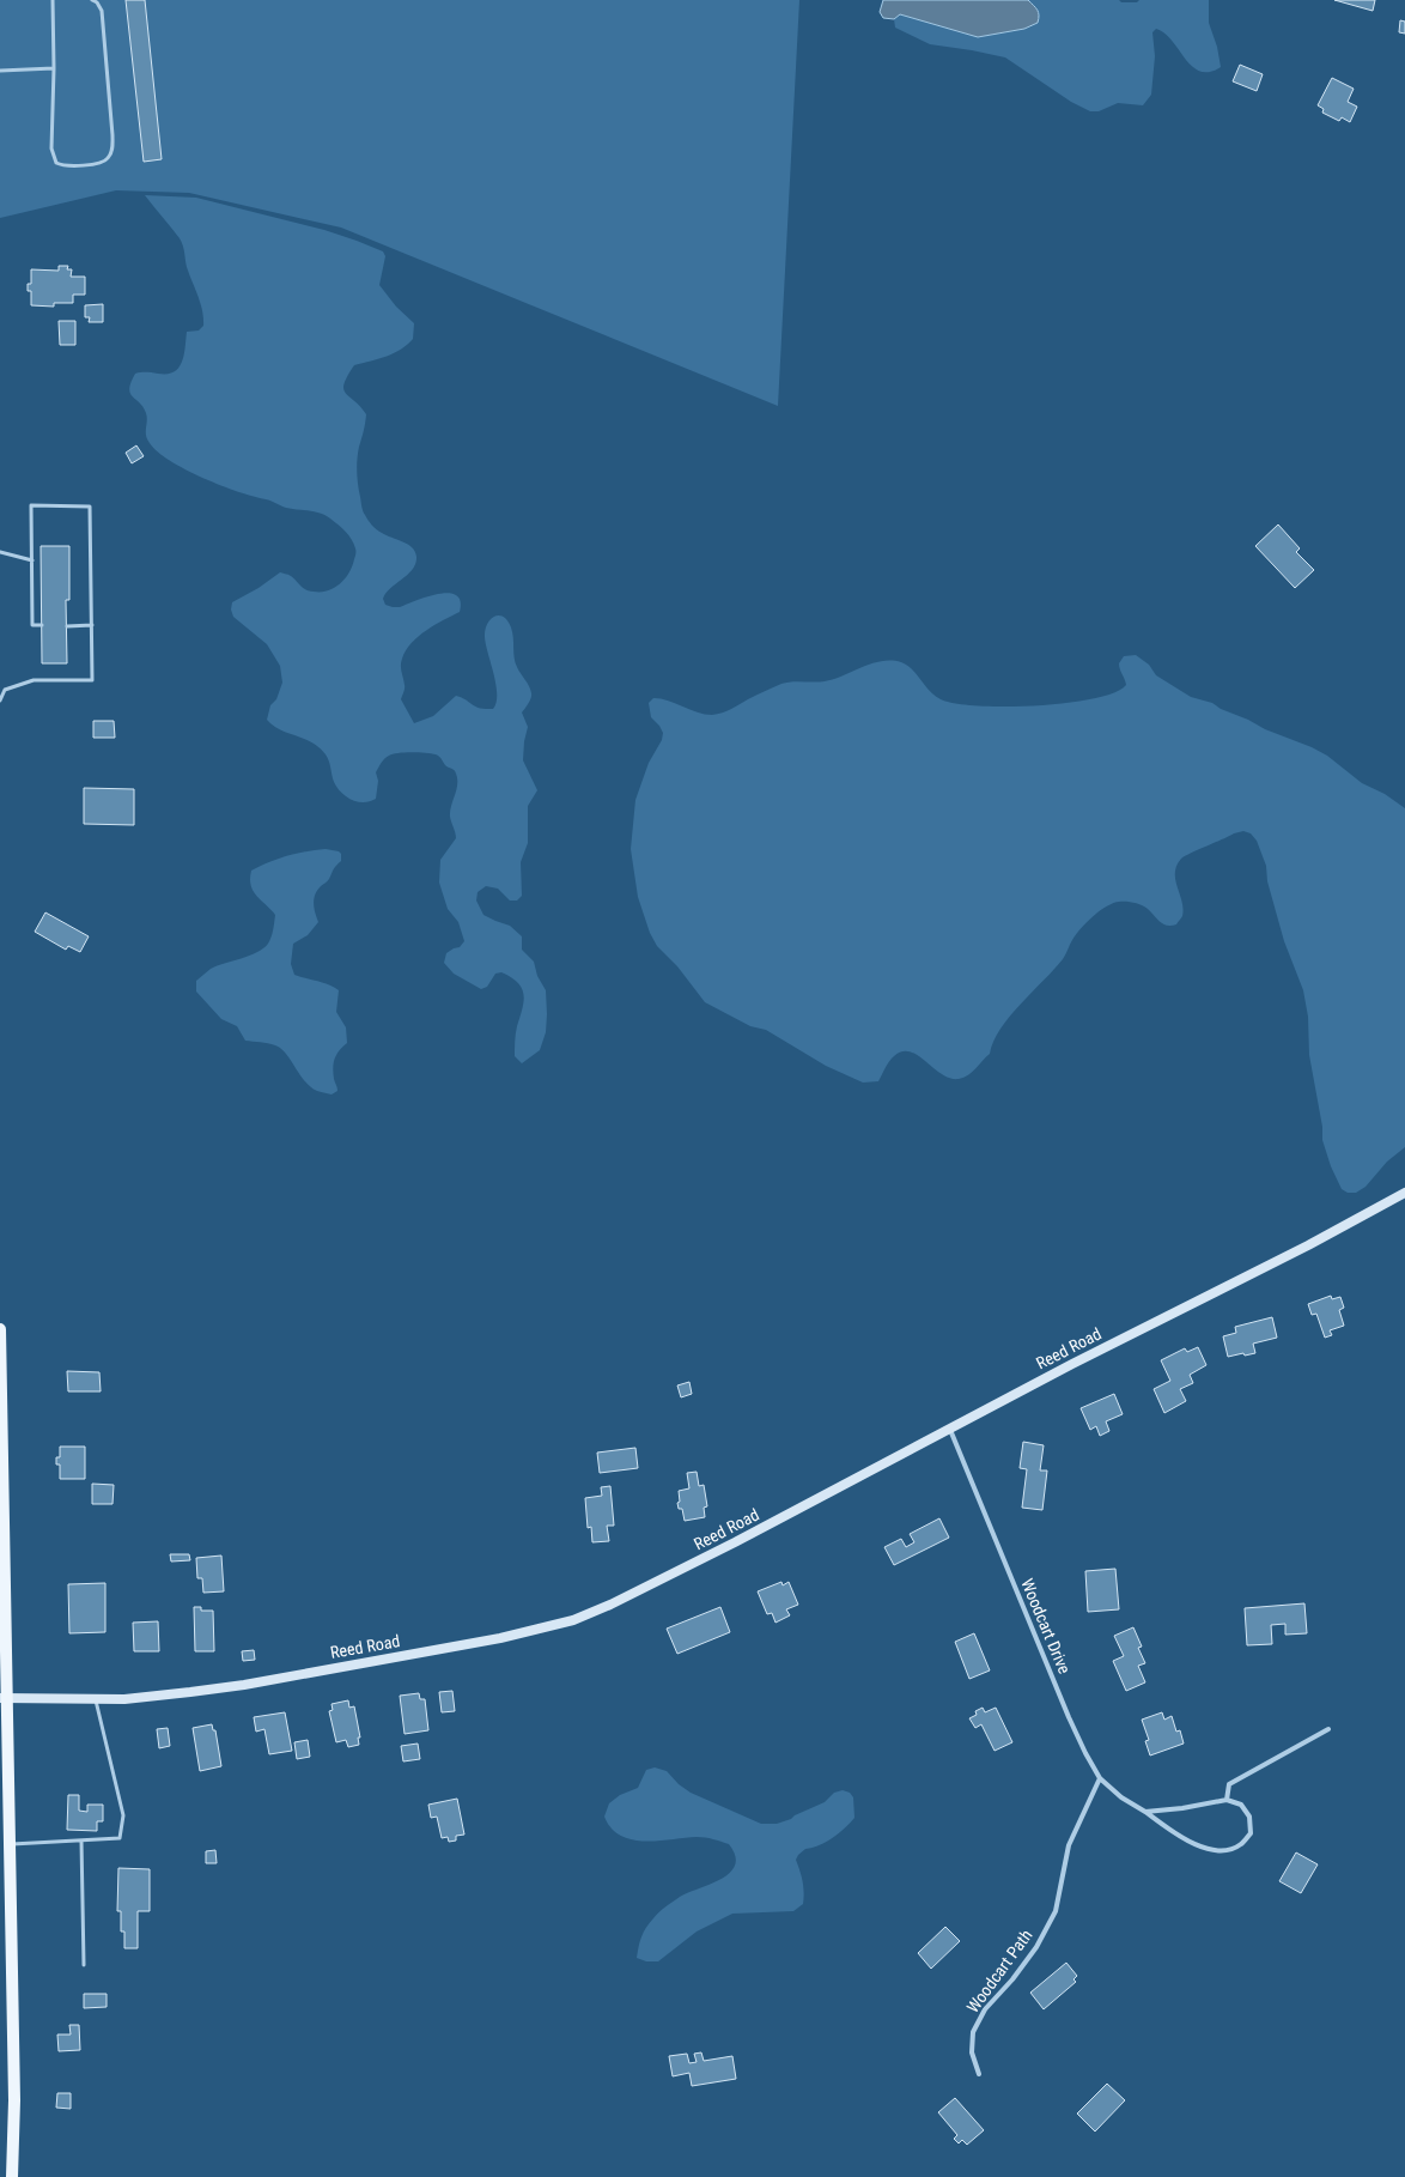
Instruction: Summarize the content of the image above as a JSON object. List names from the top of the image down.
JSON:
{
  "streets": {
    "street": ["Reed Road", "Woodcart Drive", "Woodcart Path"]
  },
  "crossings": [
    ["Reed Road", "Woodcart Drive"],
    ["Woodcart Drive", "Woodcart Path"]
  ]
}
